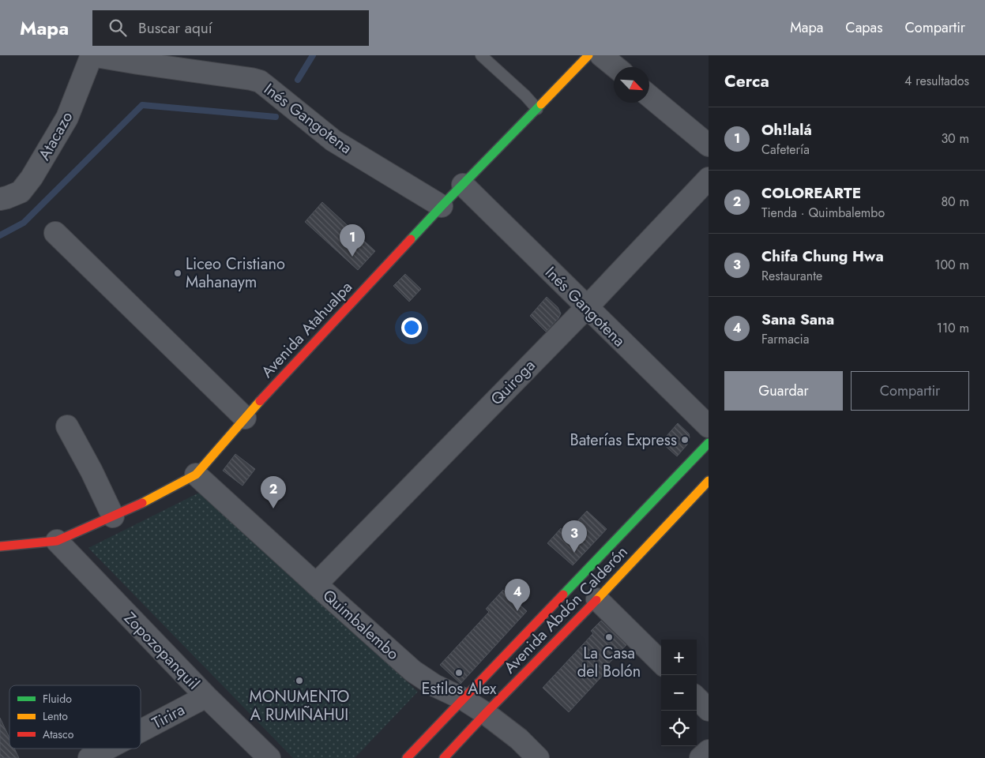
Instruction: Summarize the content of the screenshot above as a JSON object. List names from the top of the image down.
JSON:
{
  "streets": {
    "main road": ["Avenida Atahualpa", "Avenida Abdón Calderón"],
    "street": [
      "Inés Gangotena",
      "Atacazo",
      "Quiroga",
      "Quimbalembo",
      "Zopozopanquil",
      "Tirira"
    ]
  },
  "crossings": [
    ["Inés Gangotena", "Atacazo"],
    ["Inés Gangotena", "Avenida Atahualpa"],
    ["Inés Gangotena", "Quiroga"],
    ["Avenida Atahualpa", "Quimbalembo"],
    ["Avenida Atahualpa", "Zopozopanquil"],
    ["Quiroga", "Quimbalembo"],
    ["Avenida Abdón Calderón", "Quimbalembo"],
    ["Zopozopanquil", "Tirira"]
  ],
  "places": [
    "Liceo Cristiano Mahanaym",
    "Baterías Express",
    "La Casa del Bolón",
    "Estilos Alex",
    "MONUMENTO A RUMIÑAHUI"
  ],
  "legend": ["Fluido", "Lento", "Atasco"],
  "north": "bottom right",
  "page": {
    "header": "Mapa",
    "search": "Buscar aquí",
    "nav": ["Mapa", "Capas", "Compartir"],
    "heading": ["Cerca", "4 resultados"],
    "list": [
      {
        "mark": "1",
        "name": "Oh!lalá",
        "note": "Cafetería",
        "value": "30 m"
      },
      {
        "mark": "2",
        "name": "COLOREARTE",
        "note": "Tienda · Quimbalembo",
        "value": "80 m"
      },
      {
        "mark": "3",
        "name": "Chifa Chung Hwa",
        "note": "Restaurante",
        "value": "100 m"
      },
      {
        "mark": "4",
        "name": "Sana Sana",
        "note": "Farmacia",
        "value": "110 m"
      }
    ],
    "pins": [
      "1",
      "2",
      "3",
      "4"
    ],
    "buttons": ["Guardar", "Compartir"],
    "map_buttons": ["+", "−"]
  }
}
